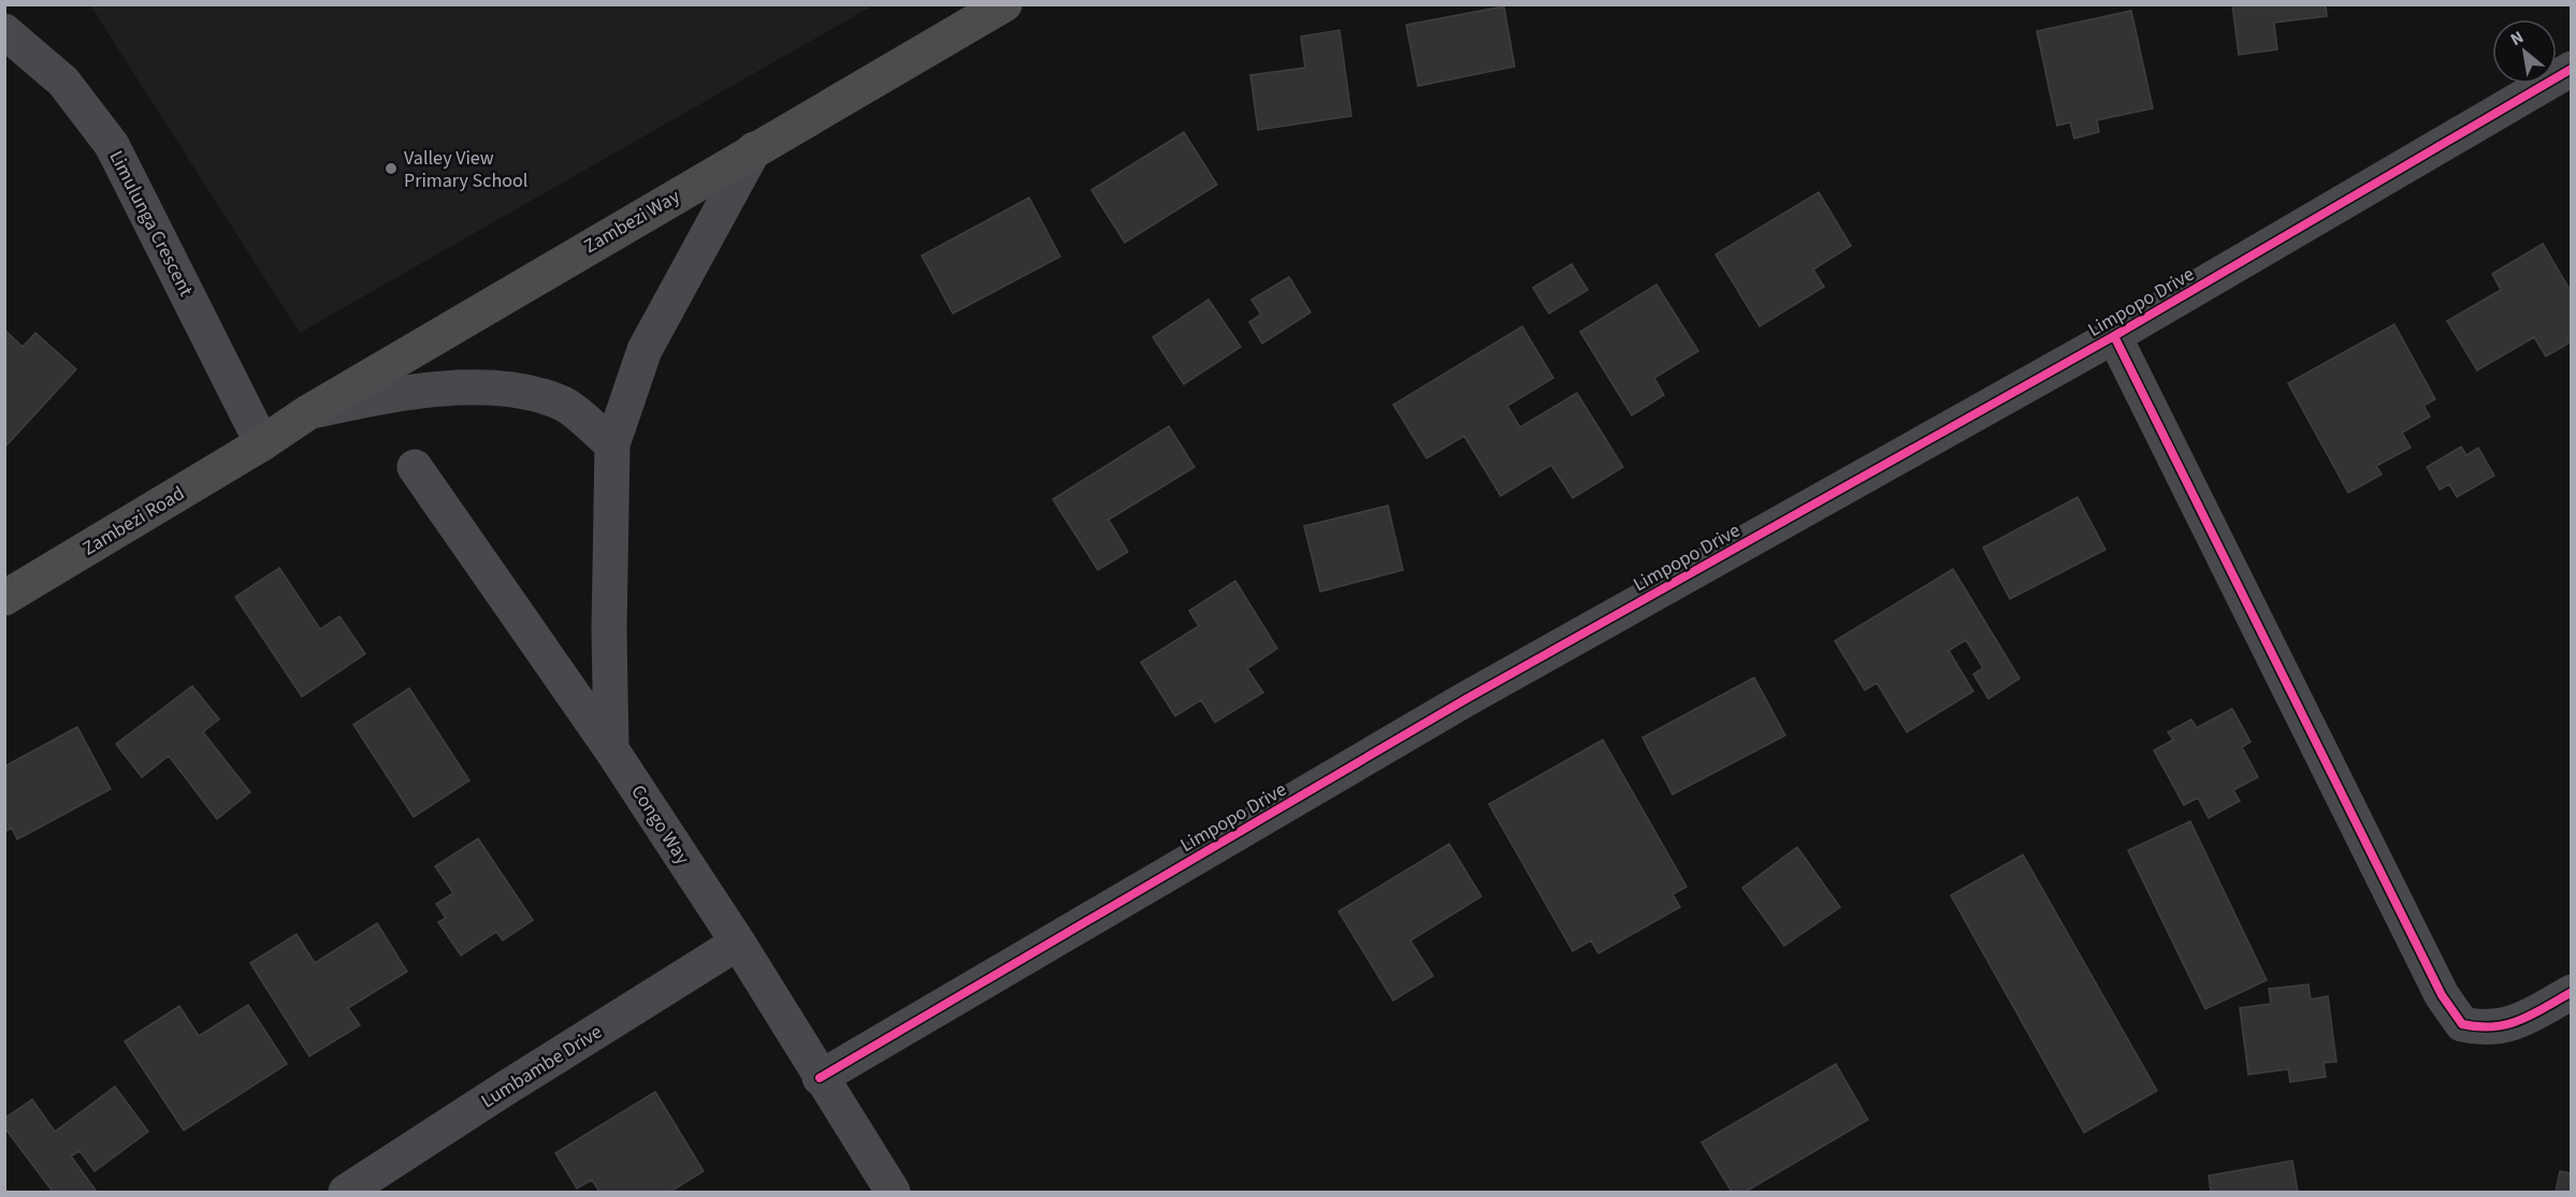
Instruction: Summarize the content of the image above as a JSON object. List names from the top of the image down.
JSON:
{
  "streets": {
    "main road": ["Zambezi Way", "Zambezi Road"],
    "street": [
      "Limulunga Crescent",
      "Limpopo Drive",
      "Congo Way",
      "Lumbambe Drive"
    ]
  },
  "crossings": [
    ["Zambezi Way", "Limulunga Crescent"],
    ["Zambezi Way", "Zambezi Road"],
    ["Limulunga Crescent", "Zambezi Road"],
    ["Limpopo Drive", "Congo Way"],
    ["Congo Way", "Lumbambe Drive"]
  ],
  "places": ["Valley View Primary School"],
  "north": "top left"
}
